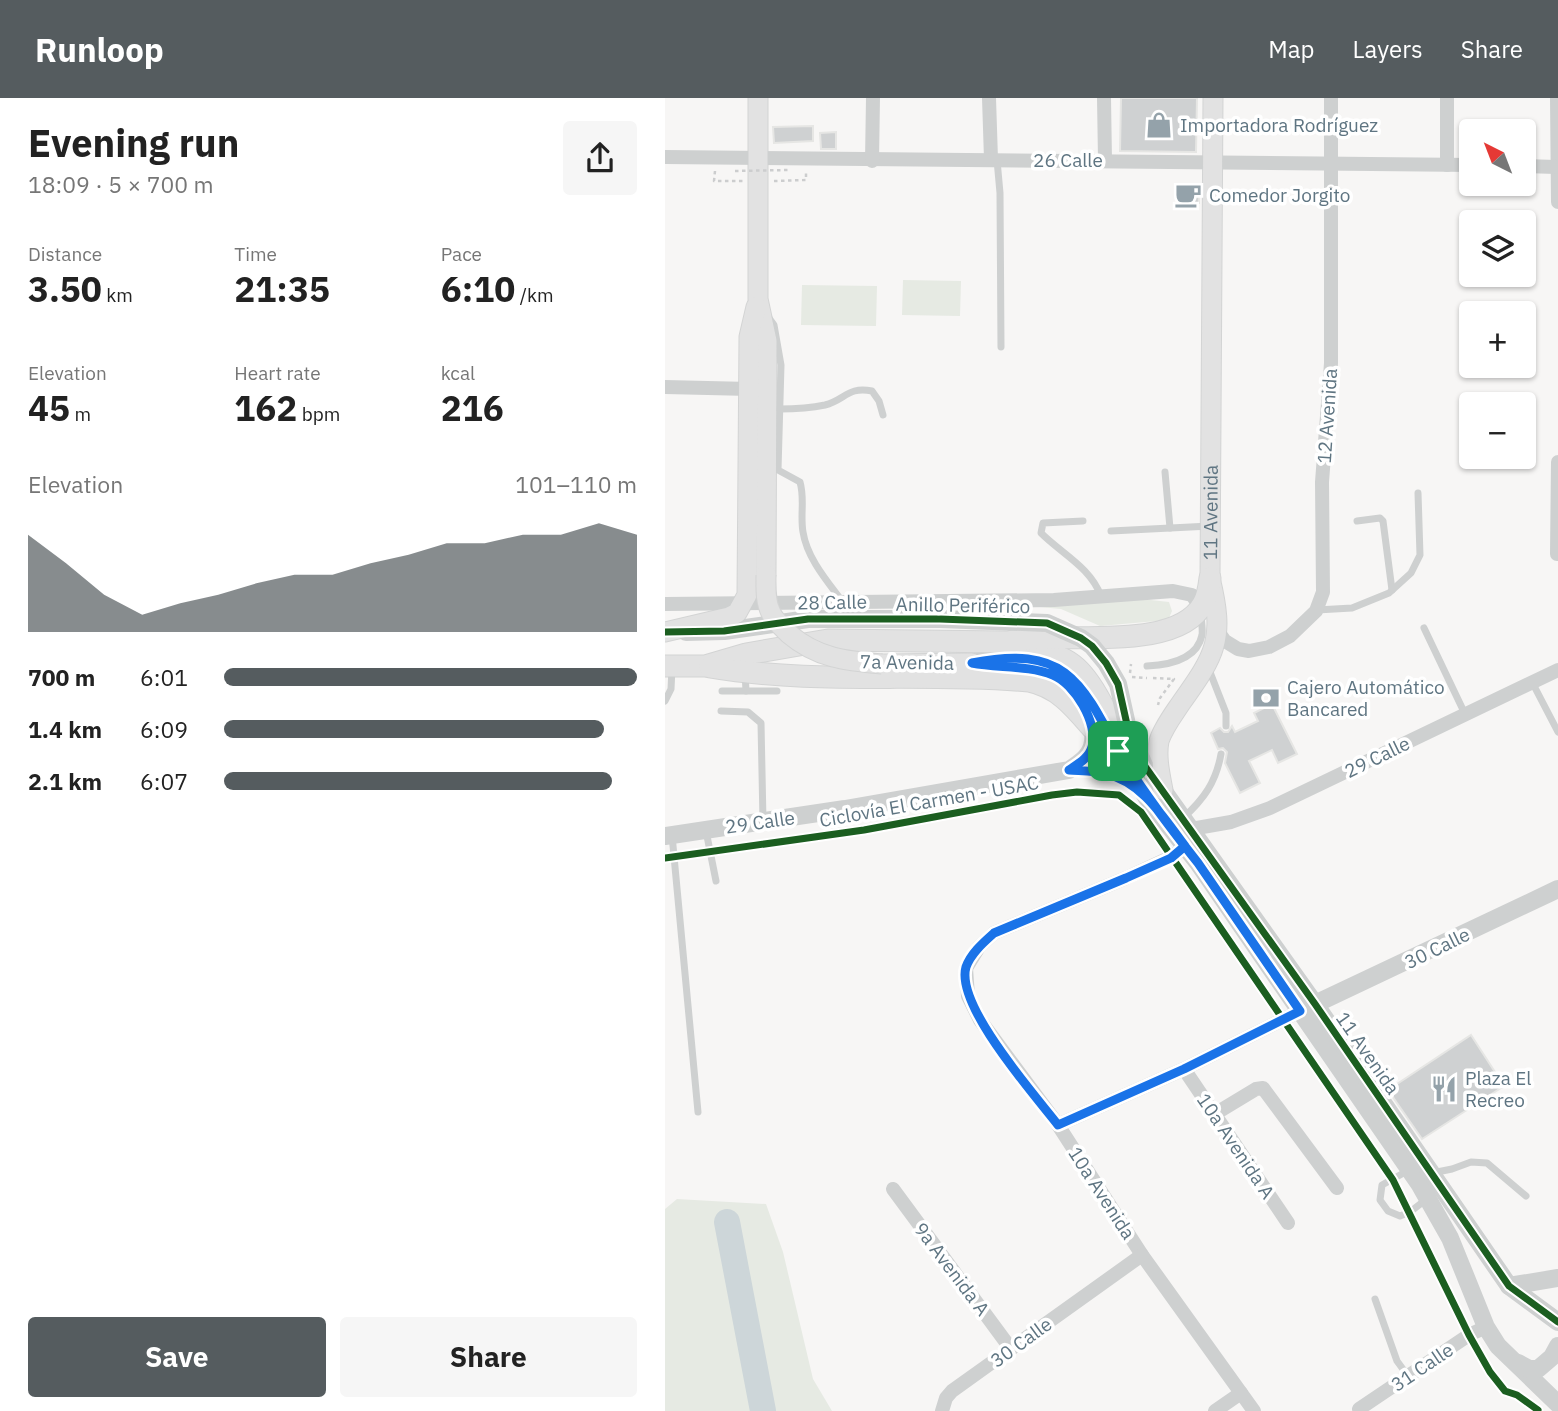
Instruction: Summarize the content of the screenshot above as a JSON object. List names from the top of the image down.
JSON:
{
  "streets": {
    "main road": ["11 Avenida", "Anillo Periférico", "7a Avenida"],
    "street": [
      "26 Calle",
      "12 Avenida",
      "28 Calle",
      "29 Calle",
      "30 Calle",
      "10a Avenida A",
      "10a Avenida",
      "9a Avenida A",
      "31 Calle"
    ],
    "cycle path": ["Ciclovía El Carmen - USAC"]
  },
  "crossings": [
    ["26 Calle", "12 Avenida"],
    ["26 Calle", "11 Avenida"],
    ["26 Calle", "7a Avenida"],
    ["11 Avenida", "Anillo Periférico"],
    ["11 Avenida", "7a Avenida"],
    ["11 Avenida", "29 Calle"],
    ["11 Avenida", "30 Calle"],
    ["11 Avenida", "31 Calle"],
    ["28 Calle", "Anillo Periférico"],
    ["28 Calle", "7a Avenida"],
    ["29 Calle", "10a Avenida"],
    ["30 Calle", "10a Avenida A"],
    ["30 Calle", "10a Avenida"],
    ["30 Calle", "9a Avenida A"]
  ],
  "places": {
    "shop": ["Importadora Rodríguez"],
    "cafe": ["Comedor Jorgito"],
    "bank": ["Cajero Automático Bancared"],
    "restaurant": ["Plaza El Recreo"]
  },
  "north": "top left",
  "page": {
    "header": "Runloop",
    "nav": ["Map", "Layers", "Share"],
    "heading": ["Evening run", "18:09 · 5 × 700 m"],
    "map_buttons": ["+", "−"],
    "stats": [
      ["Distance", "3.50 km"],
      ["Time", "21:35"],
      ["Pace", "6:10 /km"],
      ["Elevation", "45 m"],
      ["Heart rate", "162 bpm"],
      ["kcal", "216"]
    ],
    "chart": ["Elevation", "101–110 m"],
    "list": [
      {
        "name": "700 m",
        "note": "6:01"
      },
      {
        "name": "1.4 km",
        "note": "6:09"
      },
      {
        "name": "2.1 km",
        "note": "6:07"
      }
    ],
    "buttons": ["Save", "Share"]
  }
}
